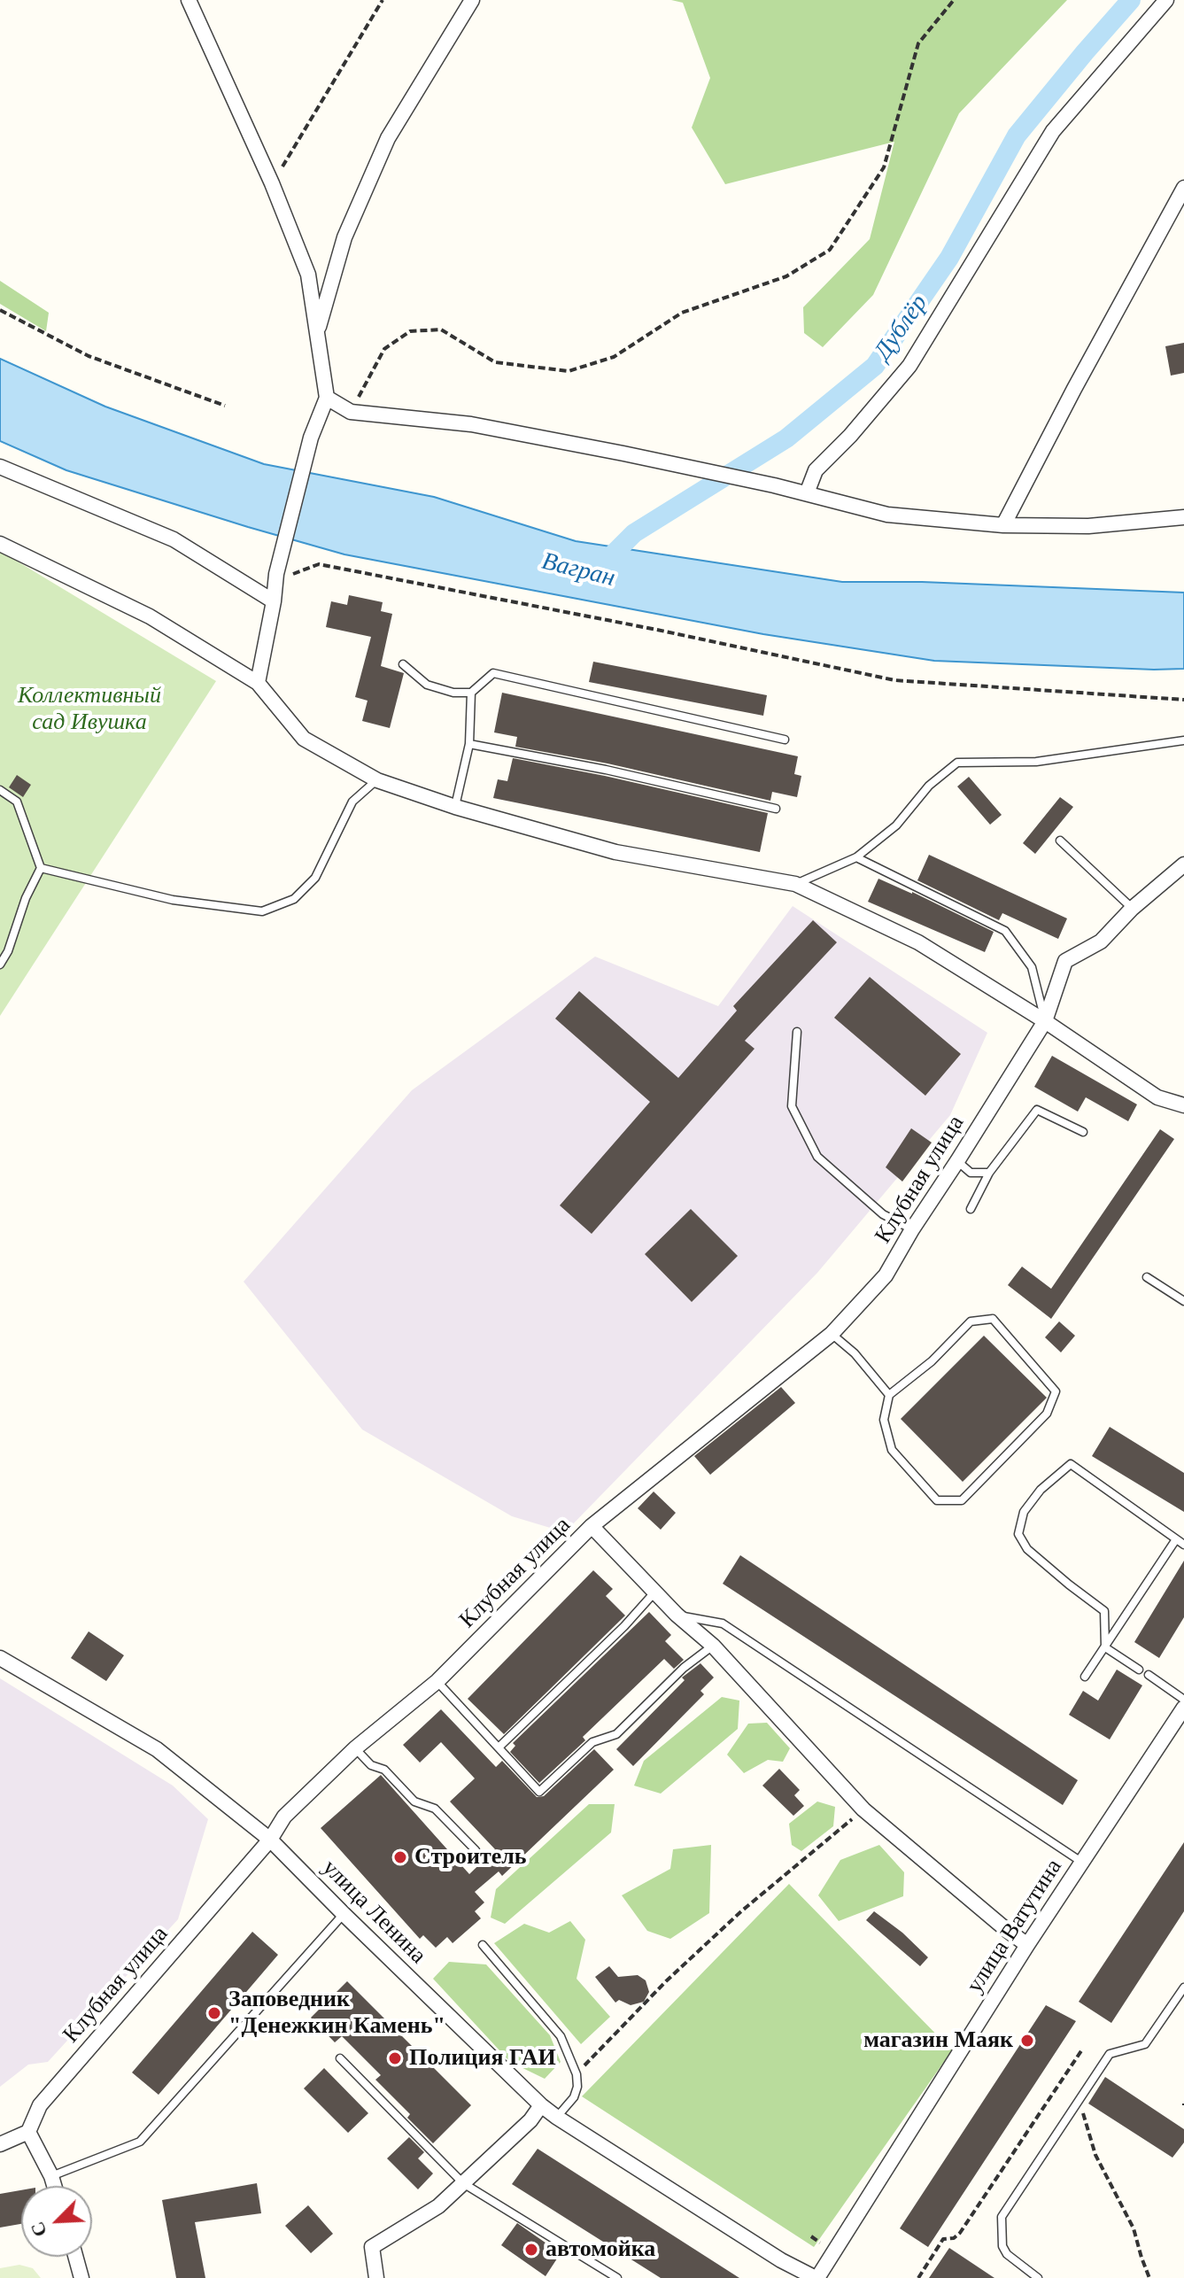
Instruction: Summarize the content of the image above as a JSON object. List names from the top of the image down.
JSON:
{
  "streets": {
    "street": ["Клубная улица", "улица Ленина", "улица Ватутина"]
  },
  "crossings": [
    ["Клубная улица", "улица Ленина"],
    ["улица Ленина", "улица Ватутина"]
  ],
  "water": ["Дублёр", "Вагран"],
  "parks": ["Коллективный сад Ивушка"],
  "places": [
    "Строитель",
    "Заповедник \"Денежкин Камень\"",
    "магазин Маяк",
    "Полиция ГАИ",
    "автомойка"
  ],
  "north": "bottom left"
}
